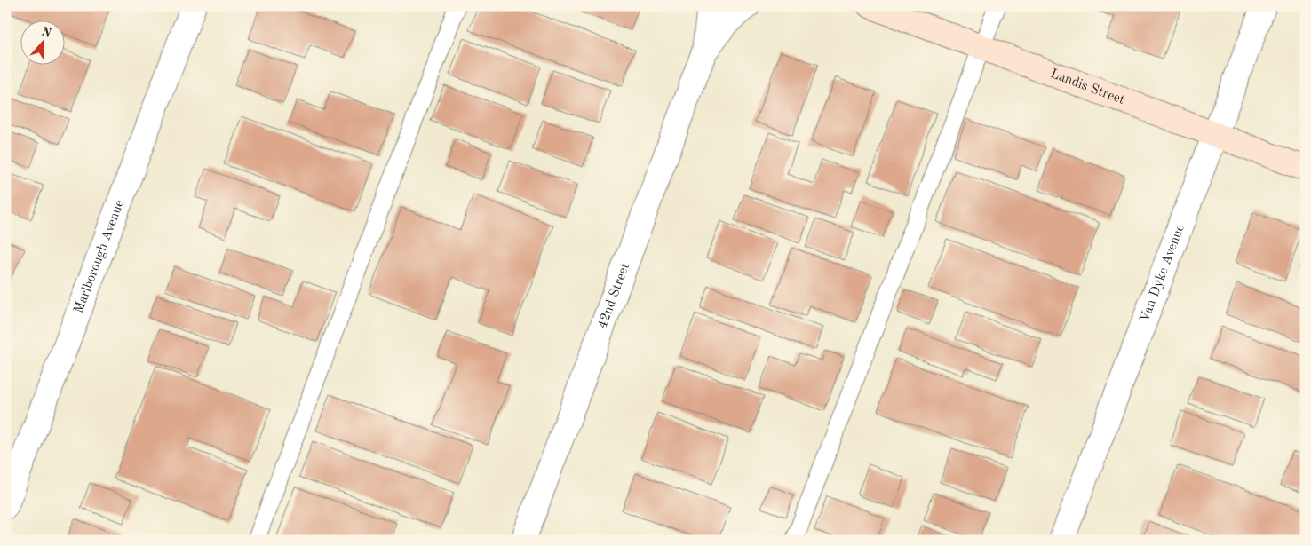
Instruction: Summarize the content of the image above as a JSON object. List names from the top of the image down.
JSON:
{
  "streets": {
    "street": [
      "Landis Street",
      "Marlborough Avenue",
      "Van Dyke Avenue",
      "42nd Street"
    ]
  },
  "crossings": [
    ["Landis Street", "Van Dyke Avenue"]
  ],
  "north": "top"
}
